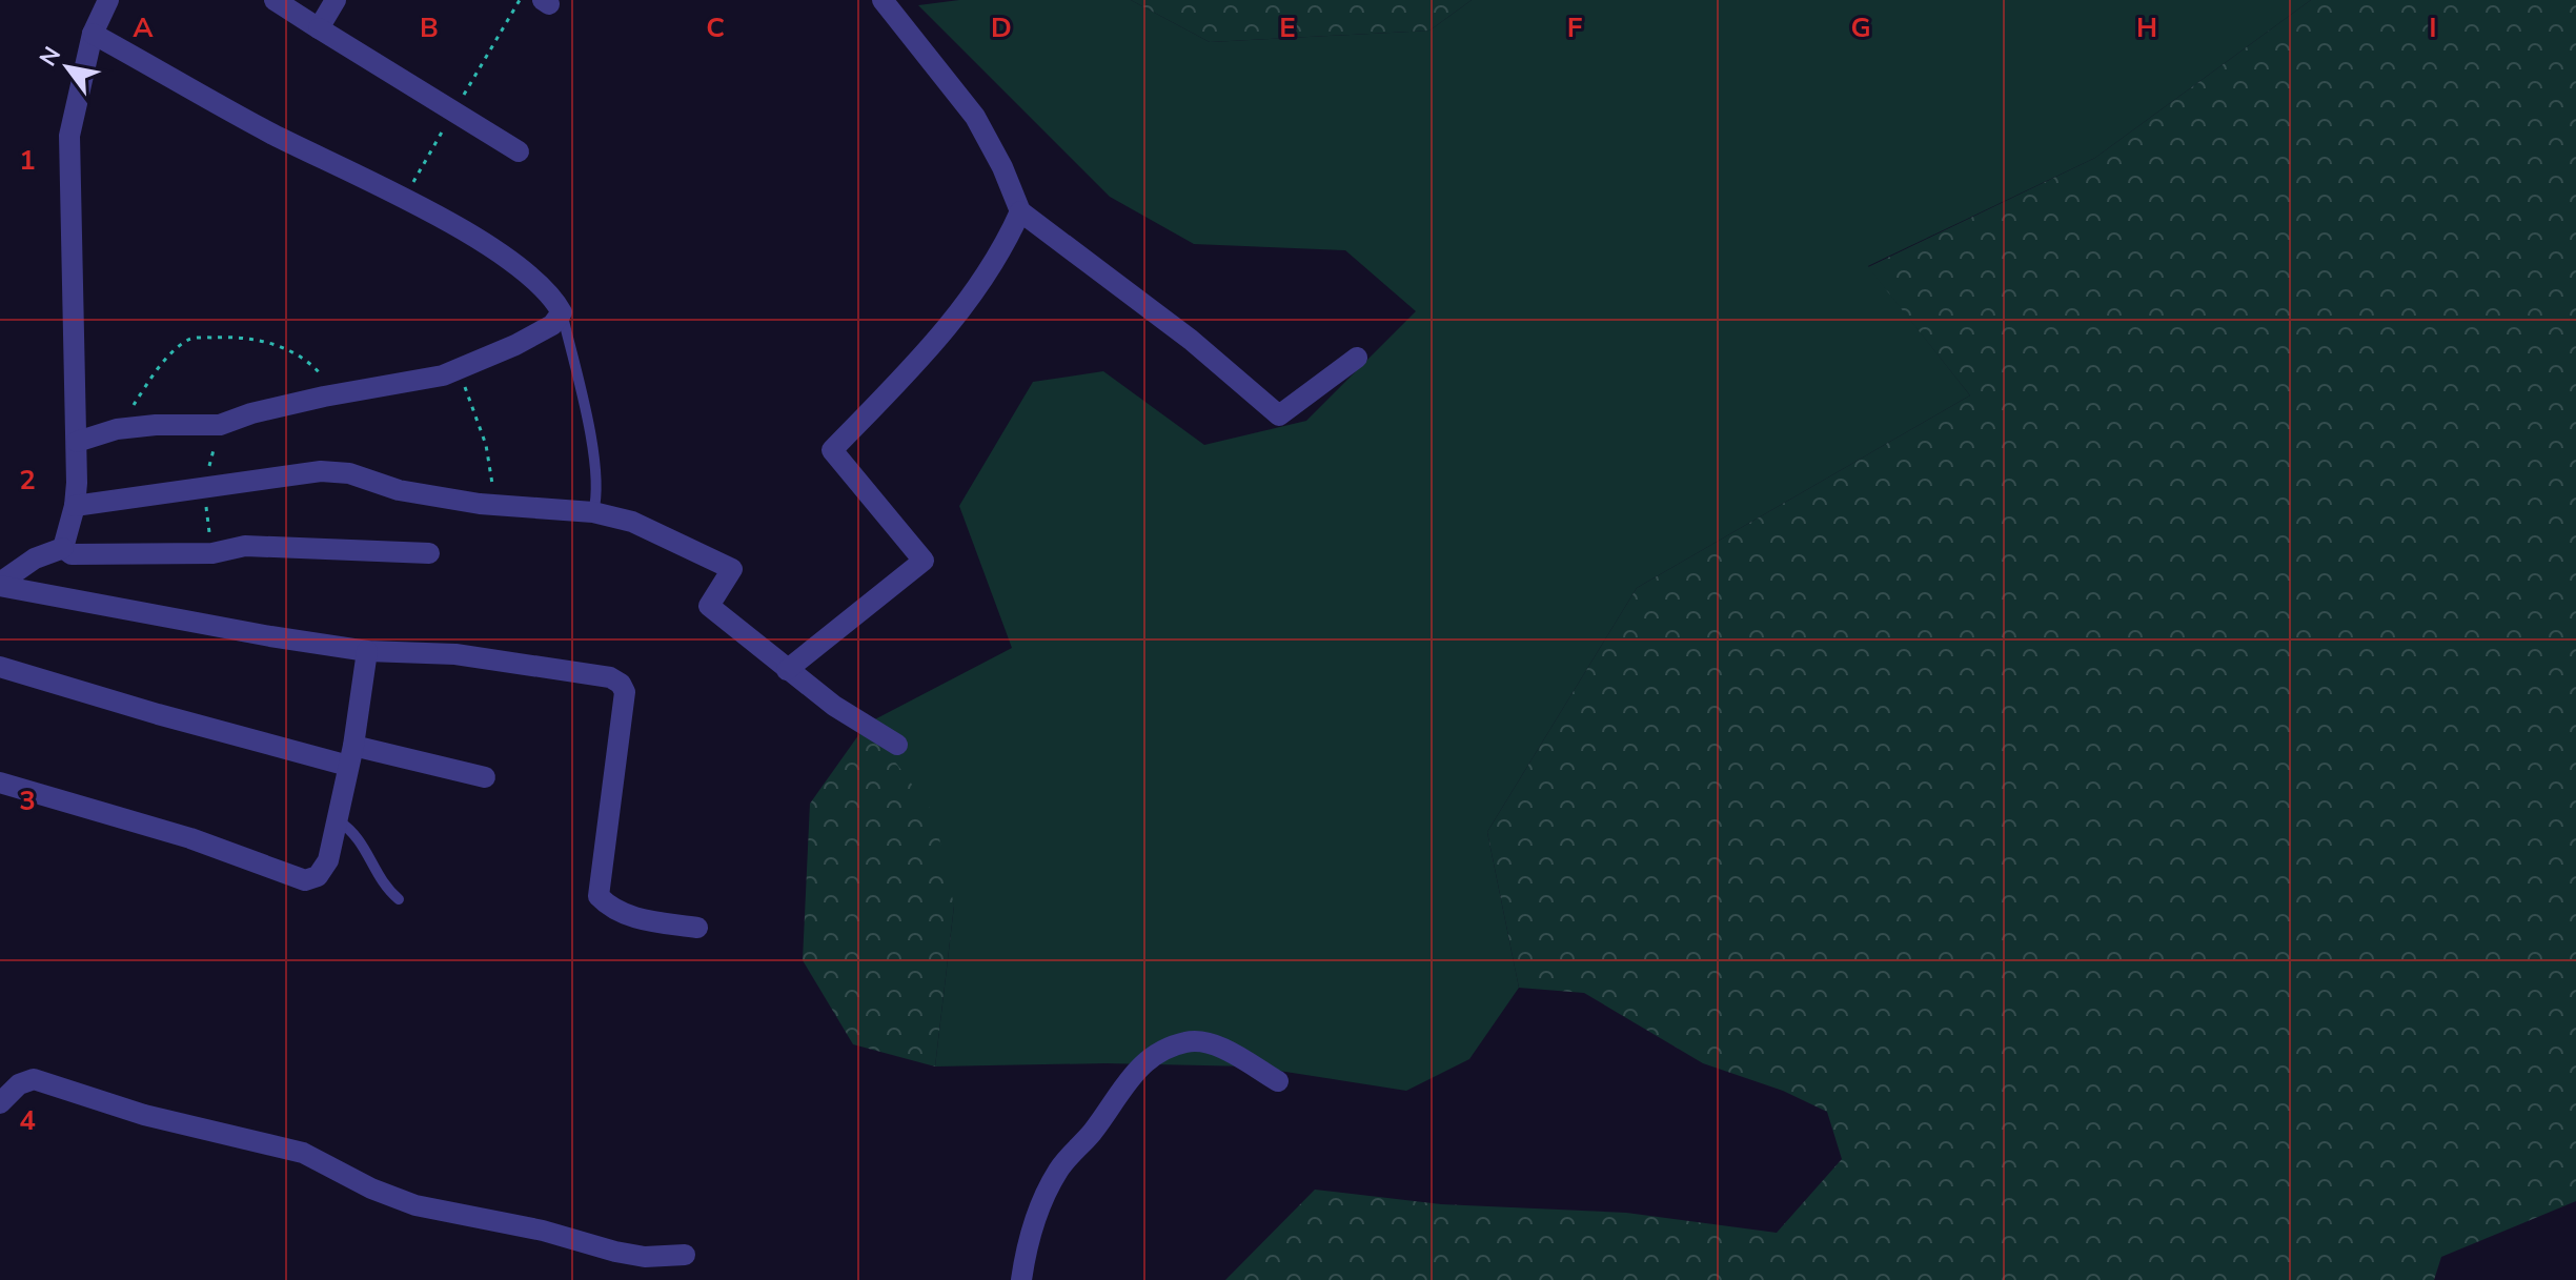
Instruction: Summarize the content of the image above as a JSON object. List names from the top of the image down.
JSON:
{
  "north": "top left",
  "grid": {
    "columns": [
      "A",
      "B",
      "C",
      "D",
      "E",
      "F",
      "G",
      "H",
      "I"
    ],
    "rows": [
      "1",
      "2",
      "3",
      "4"
    ]
  }
}
